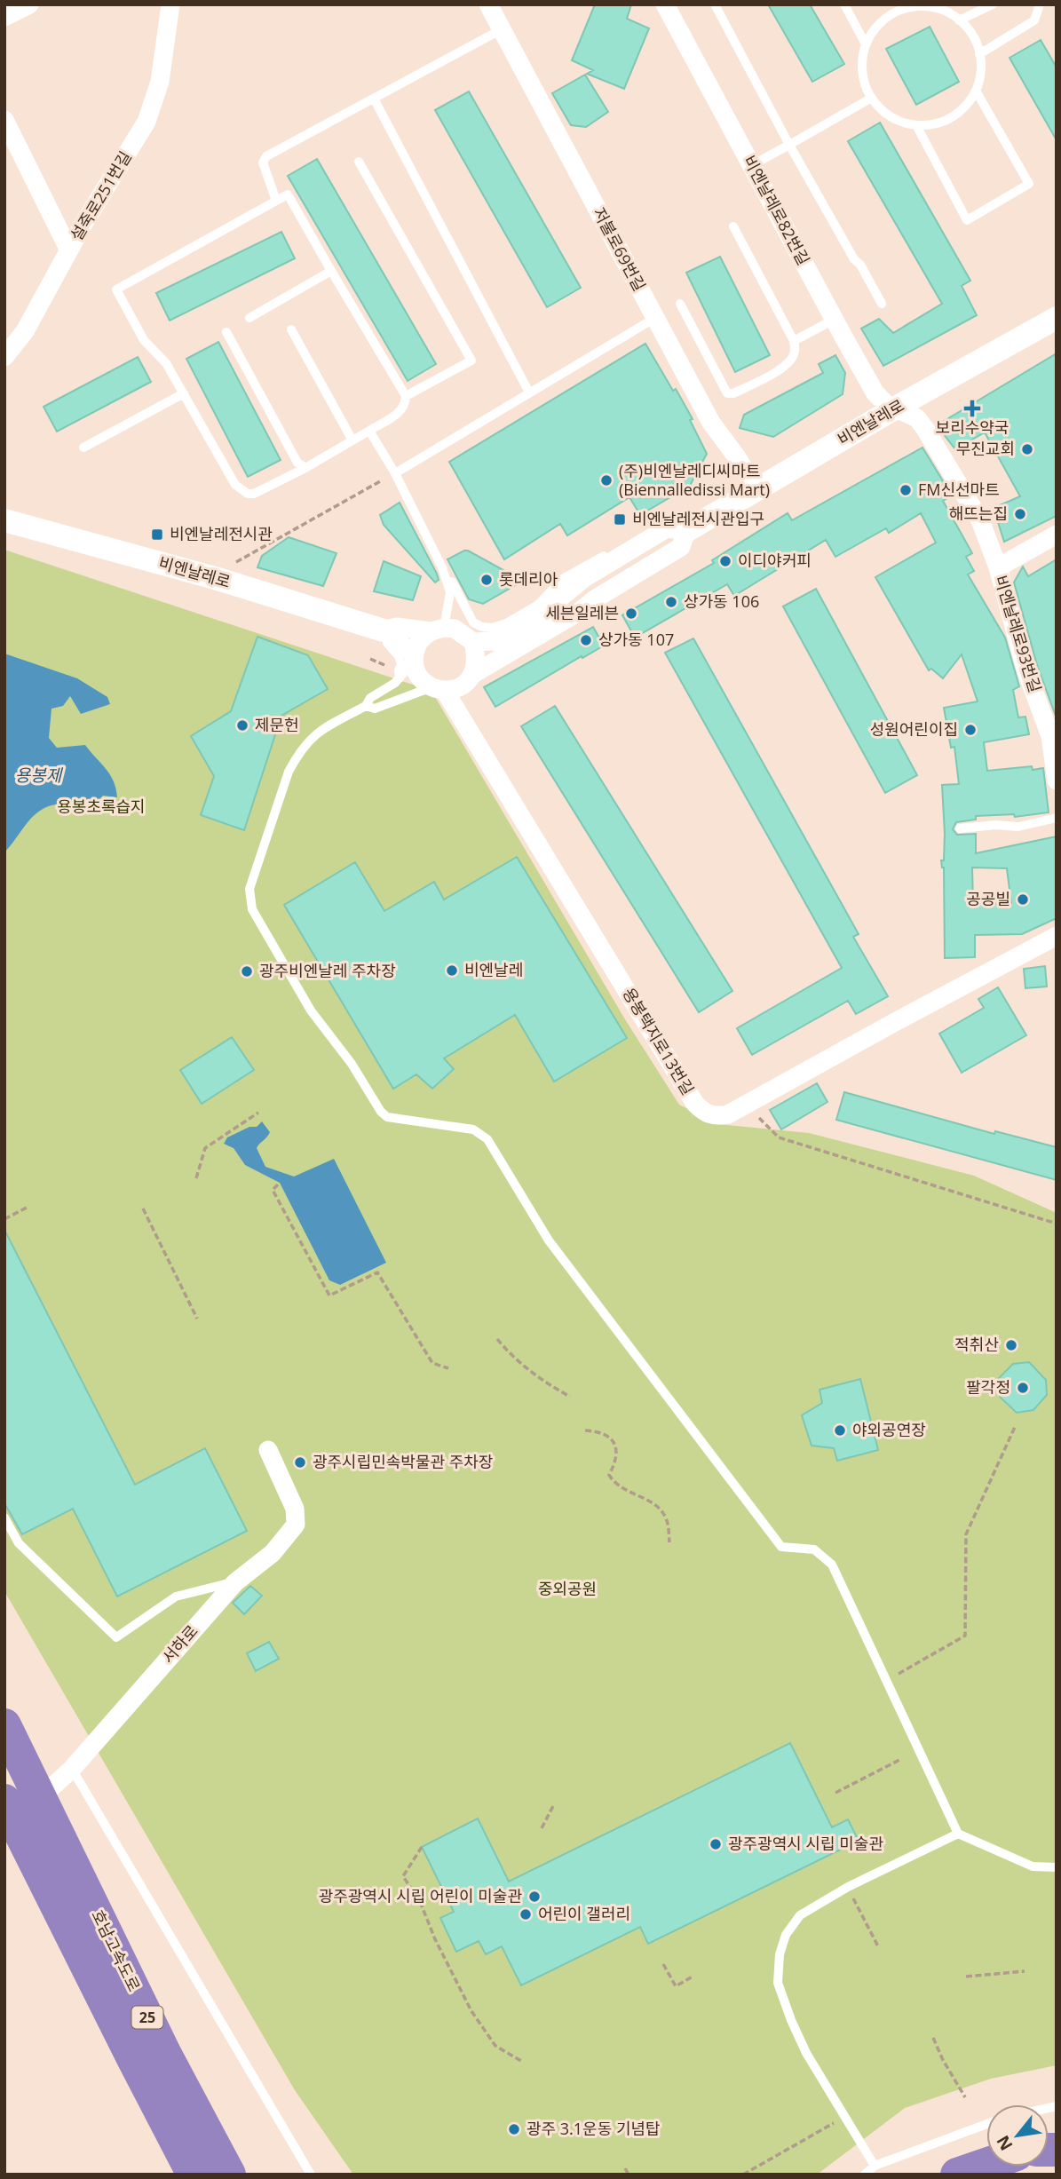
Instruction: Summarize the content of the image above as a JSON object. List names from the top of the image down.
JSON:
{
  "streets": {
    "highway": ["호남고속도로", "25"],
    "street": [
      "설죽로251번길",
      "비엔날레로82번길",
      "저불로69번길",
      "비엔날레로",
      "비엔날레로93번길",
      "용봉택지로13번길",
      "서하로"
    ]
  },
  "crossings": [
    ["비엔날레로82번길", "비엔날레로"],
    ["비엔날레로82번길", "비엔날레로93번길"],
    ["저불로69번길", "비엔날레로"],
    ["비엔날레로", "비엔날레로93번길"],
    ["비엔날레로", "용봉택지로13번길"]
  ],
  "water": ["용봉제"],
  "parks": ["용봉초록습지", "중외공원"],
  "places": {
    "health": ["보리수약국"],
    "other": [
      "무진교회",
      "(주)비엔날레디씨마트 (Biennalledissi Mart)",
      "FM신선마트",
      "해뜨는집",
      "이디야커피",
      "롯데리아",
      "상가동 106",
      "세븐일레븐",
      "상가동 107",
      "제문헌",
      "성원어린이집",
      "공공빌",
      "비엔날레",
      "광주비엔날레 주차장",
      "적취산",
      "팔각정",
      "야외공연장",
      "광주시립민속박물관 주차장",
      "광주광역시 시립 미술관",
      "광주광역시 시립 어린이 미술관",
      "어린이 갤러리",
      "광주 3.1운동 기념탑"
    ],
    "transit": ["비엔날레전시관입구", "비엔날레전시관"]
  },
  "north": "bottom left"
}
